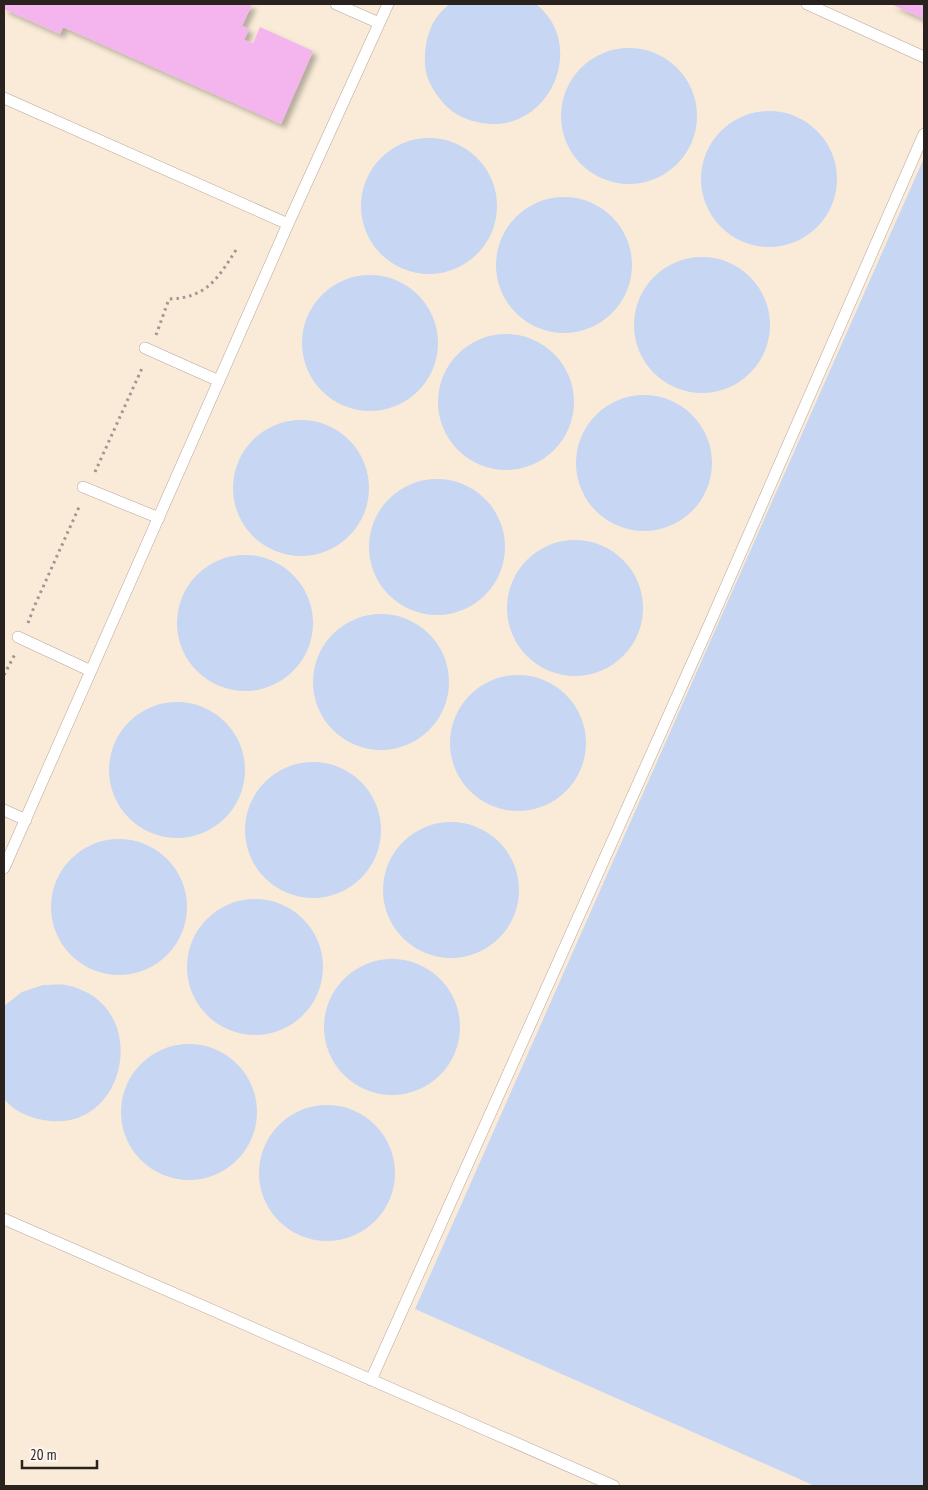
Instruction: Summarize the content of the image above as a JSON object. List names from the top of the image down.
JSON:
{
  "scale_bar": "20 m"
}
